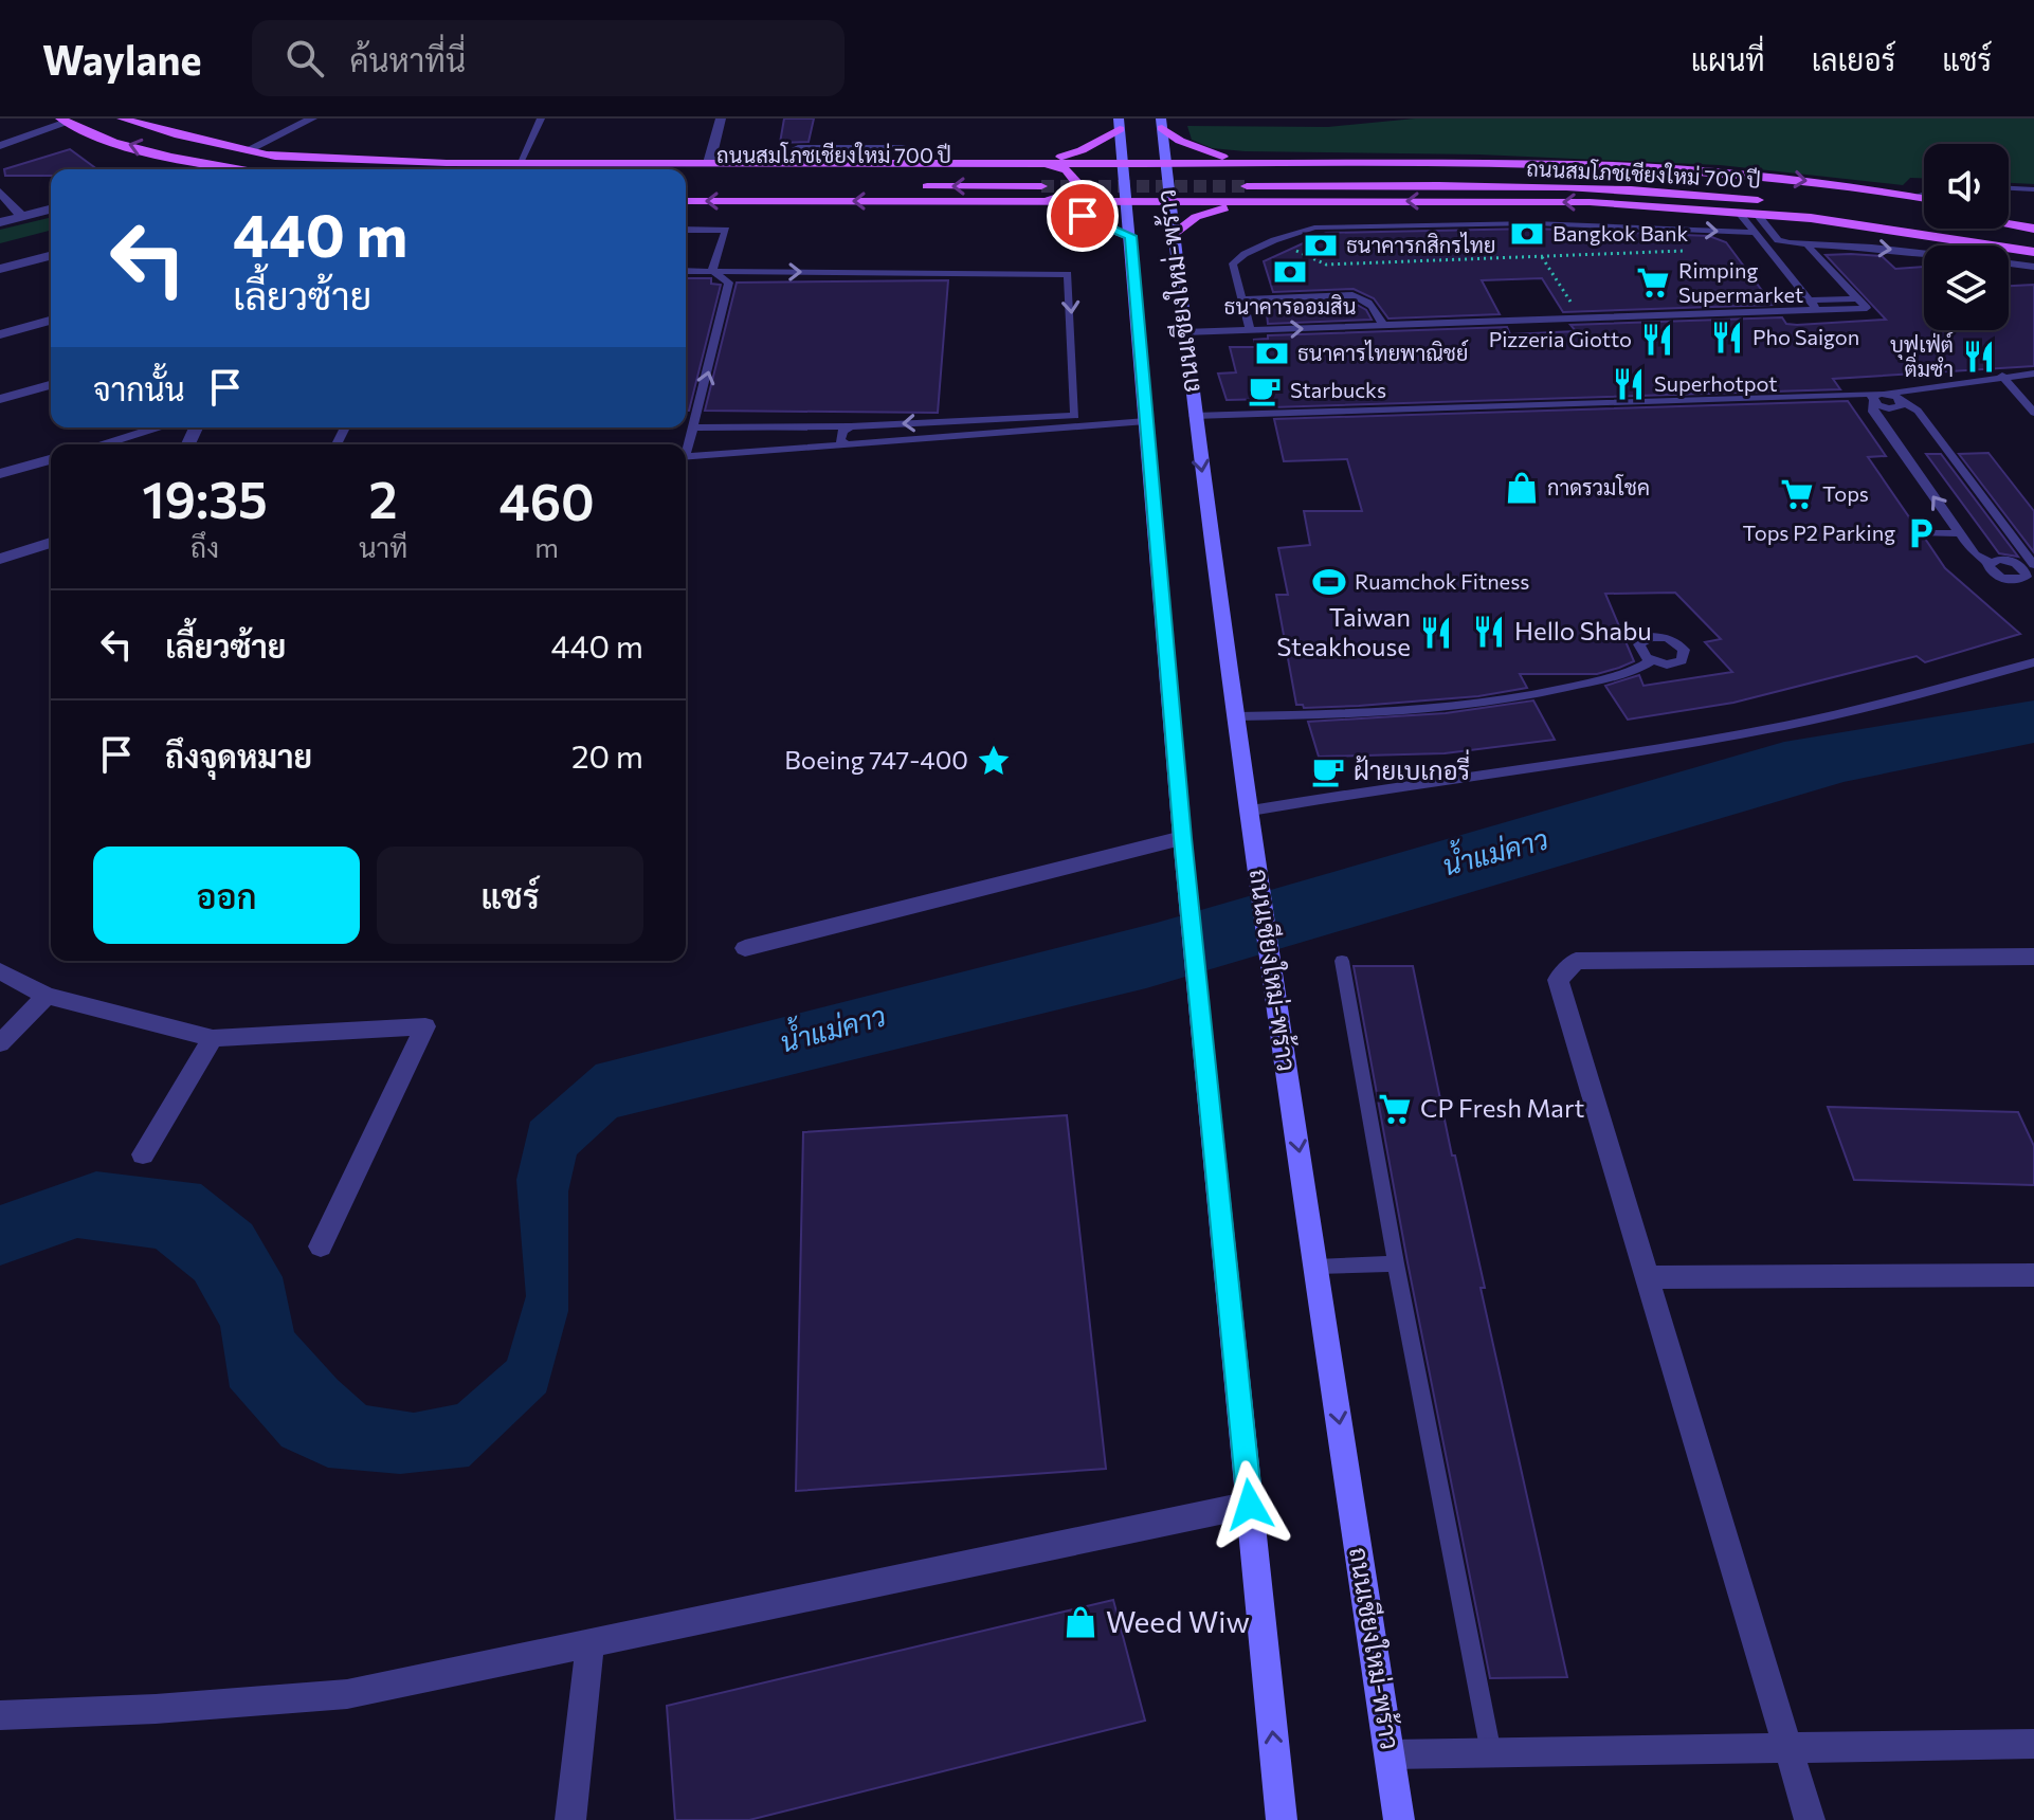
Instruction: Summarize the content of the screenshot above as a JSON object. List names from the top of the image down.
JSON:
{
  "streets": {
    "main road": ["ถนนสมโภชเชียงใหม่ 700 ปี", "ถนนเชียงใหม่-พร้าว"]
  },
  "water": ["น้ำแม่คาว"],
  "places": {
    "bank": [
      "Bangkok Bank",
      "ธนาคารกสิกรไทย",
      "ธนาคารออมสิน",
      "ธนาคารไทยพาณิชย์"
    ],
    "supermarket": ["Rimping Supermarket", "Tops", "CP Fresh Mart"],
    "restaurant": [
      "Pho Saigon",
      "Pizzeria Giotto",
      "บุฟเฟ่ต์ ติ่มซำ",
      "Superhotpot",
      "Hello Shabu",
      "Taiwan Steakhouse"
    ],
    "cafe": ["Starbucks", "ฝ้ายเบเกอรี่"],
    "shop": ["กาดรวมโชค", "Weed Wiw"],
    "parking": ["Tops P2 Parking"],
    "sports": ["Ruamchok Fitness"],
    "place": ["Boeing 747-400"]
  },
  "page": {
    "header": "Waylane",
    "search": "ค้นหาที่นี่",
    "nav": ["แผนที่", "เลเยอร์", "แชร์"],
    "turn": ["440 m", "เลี้ยวซ้าย"],
    "then": "จากนั้น",
    "eta": [
      "19:35",
      "ถึง",
      "2",
      "นาที",
      "460",
      "m"
    ],
    "list": [
      {
        "name": "เลี้ยวซ้าย",
        "value": "440 m"
      },
      {
        "name": "ถึงจุดหมาย",
        "value": "20 m"
      }
    ],
    "buttons": ["ออก", "แชร์"]
  }
}
